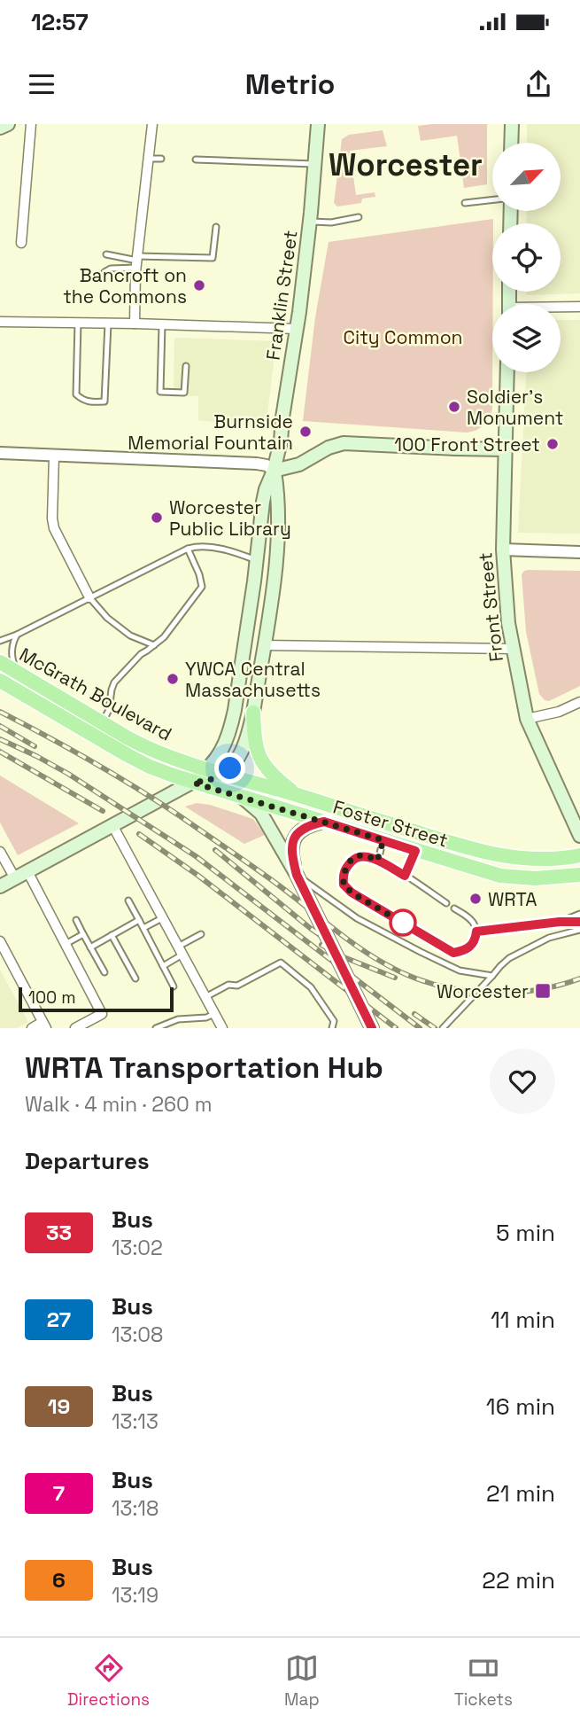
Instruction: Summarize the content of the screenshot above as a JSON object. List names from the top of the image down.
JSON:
{
  "streets": {
    "main road": [
      "Franklin Street",
      "Front Street",
      "McGrath Boulevard",
      "Foster Street"
    ]
  },
  "crossings": [
    ["Franklin Street", "McGrath Boulevard"],
    ["Franklin Street", "Foster Street"],
    ["McGrath Boulevard", "Foster Street"]
  ],
  "districts": ["Worcester"],
  "parks": ["City Common"],
  "places": {
    "other": [
      "Bancroft on the Commons",
      "Soldier's Monument",
      "Burnside Memorial Fountain",
      "100 Front Street",
      "Worcester Public Library",
      "YWCA Central Massachusetts",
      "WRTA"
    ],
    "transit": ["Worcester"]
  },
  "lines": ["bus line 33"],
  "scale_bar": "100 m",
  "north": "top right",
  "page": {
    "status": "12:57",
    "header": "Metrio",
    "scale": "100 m",
    "heading": [
      ["WRTA Transportation Hub", "Walk · 4 min · 260 m"],
      "Departures"
    ],
    "list": [
      {
        "mark": "33",
        "name": "Bus",
        "note": "13:02",
        "value": "5 min"
      },
      {
        "mark": "27",
        "name": "Bus",
        "note": "13:08",
        "value": "11 min"
      },
      {
        "mark": "19",
        "name": "Bus",
        "note": "13:13",
        "value": "16 min"
      },
      {
        "mark": "7",
        "name": "Bus",
        "note": "13:18",
        "value": "21 min"
      },
      {
        "mark": "6",
        "name": "Bus",
        "note": "13:19",
        "value": "22 min"
      }
    ],
    "tabs": ["Directions", "Map", "Tickets"]
  }
}
